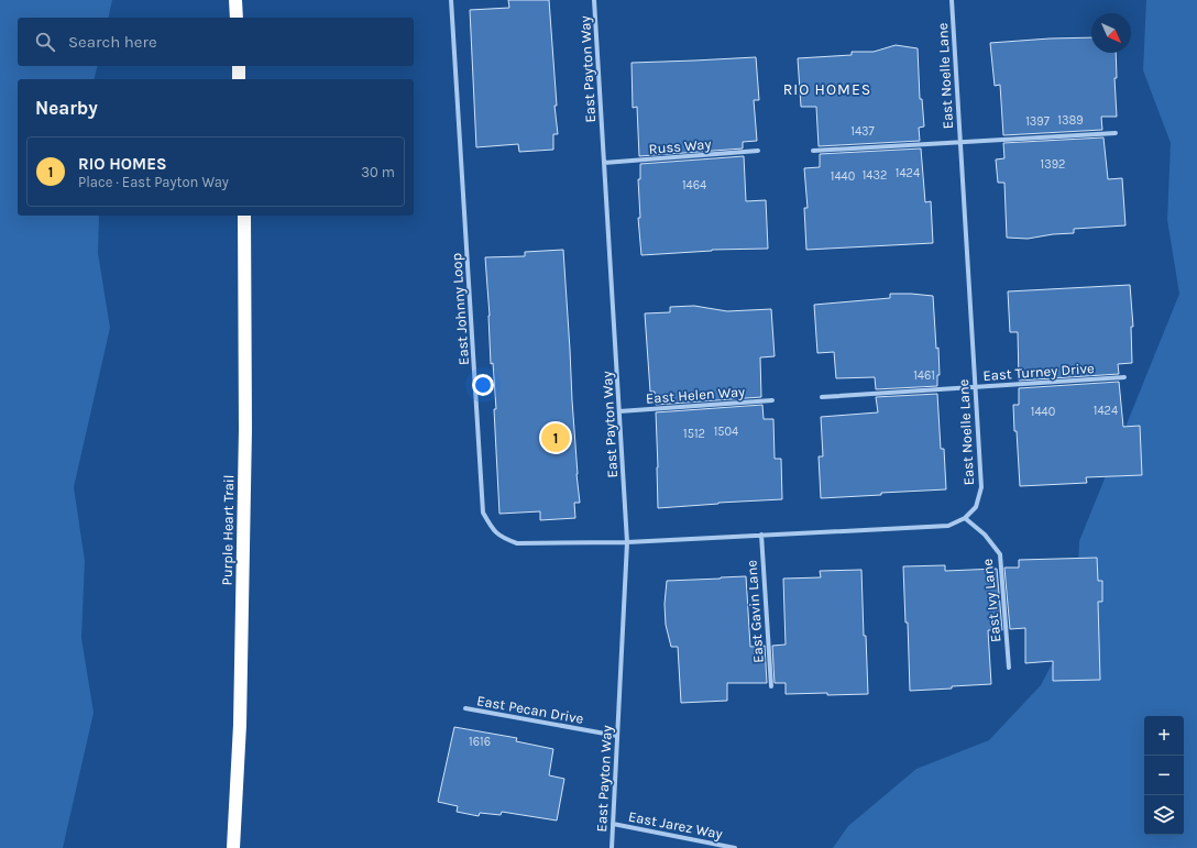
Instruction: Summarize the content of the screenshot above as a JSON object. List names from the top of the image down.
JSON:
{
  "streets": {
    "highway": ["Purple Heart Trail"],
    "street": [
      "East Payton Way",
      "East Noelle Lane",
      "Russ Way",
      "East Johnny Loop",
      "East Turney Drive",
      "East Helen Way",
      "East Ivy Lane",
      "East Gavin Lane",
      "East Pecan Drive",
      "East Jarez Way"
    ]
  },
  "crossings": [
    ["East Payton Way", "Russ Way"],
    ["East Payton Way", "East Johnny Loop"],
    ["East Payton Way", "East Helen Way"],
    ["East Payton Way", "East Pecan Drive"],
    ["East Payton Way", "East Jarez Way"],
    ["East Noelle Lane", "East Turney Drive"],
    ["East Noelle Lane", "East Ivy Lane"]
  ],
  "districts": ["RIO HOMES"],
  "house_numbers": [
    "1389",
    "1397",
    "1437",
    "1392",
    "1424",
    "1432",
    "1440",
    "1464",
    "1461",
    "1424",
    "1440",
    "1504",
    "1512",
    "1616"
  ],
  "north": "bottom right",
  "page": {
    "search": "Search here",
    "heading": "Nearby",
    "list": [
      {
        "mark": "1",
        "name": "RIO HOMES",
        "note": "Place · East Payton Way",
        "value": "30 m"
      }
    ],
    "pins": "1",
    "map_buttons": ["+", "−"]
  }
}
